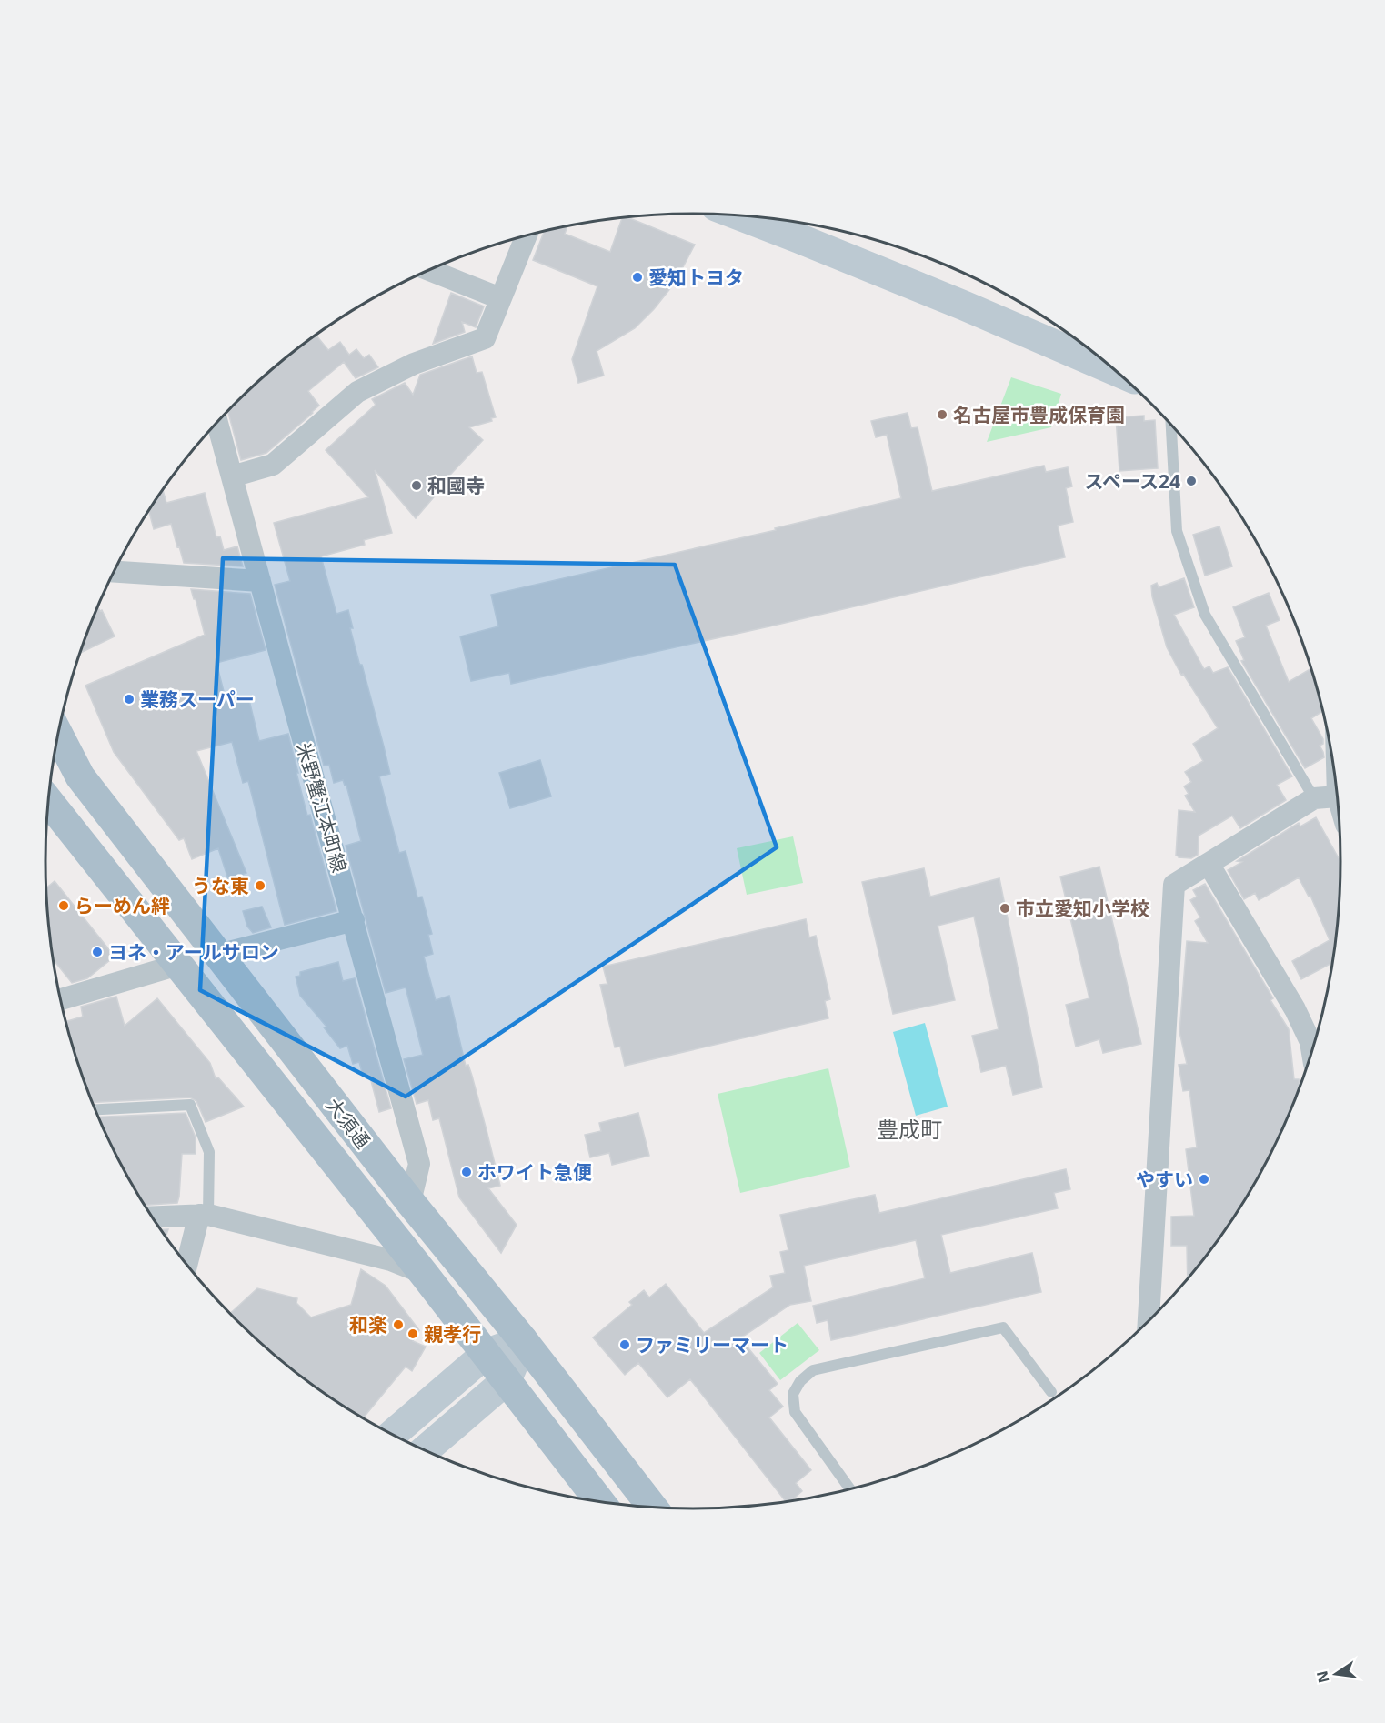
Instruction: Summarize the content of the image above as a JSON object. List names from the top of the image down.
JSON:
{
  "streets": {
    "main road": ["大須通"],
    "street": ["米野蟹江本町線"]
  },
  "crossings": [
    ["米野蟹江本町線", "大須通"]
  ],
  "districts": ["豊成町"],
  "places": [
    "愛知トヨタ",
    "名古屋市豊成保育園",
    "スペース24",
    "和國寺",
    "業務スーパー",
    "うな東",
    "らーめん絆",
    "市立愛知小学校",
    "ヨネ・アールサロン",
    "ホワイト急便",
    "やすい",
    "和楽",
    "親孝行",
    "ファミリーマート"
  ],
  "north": "left"
}
